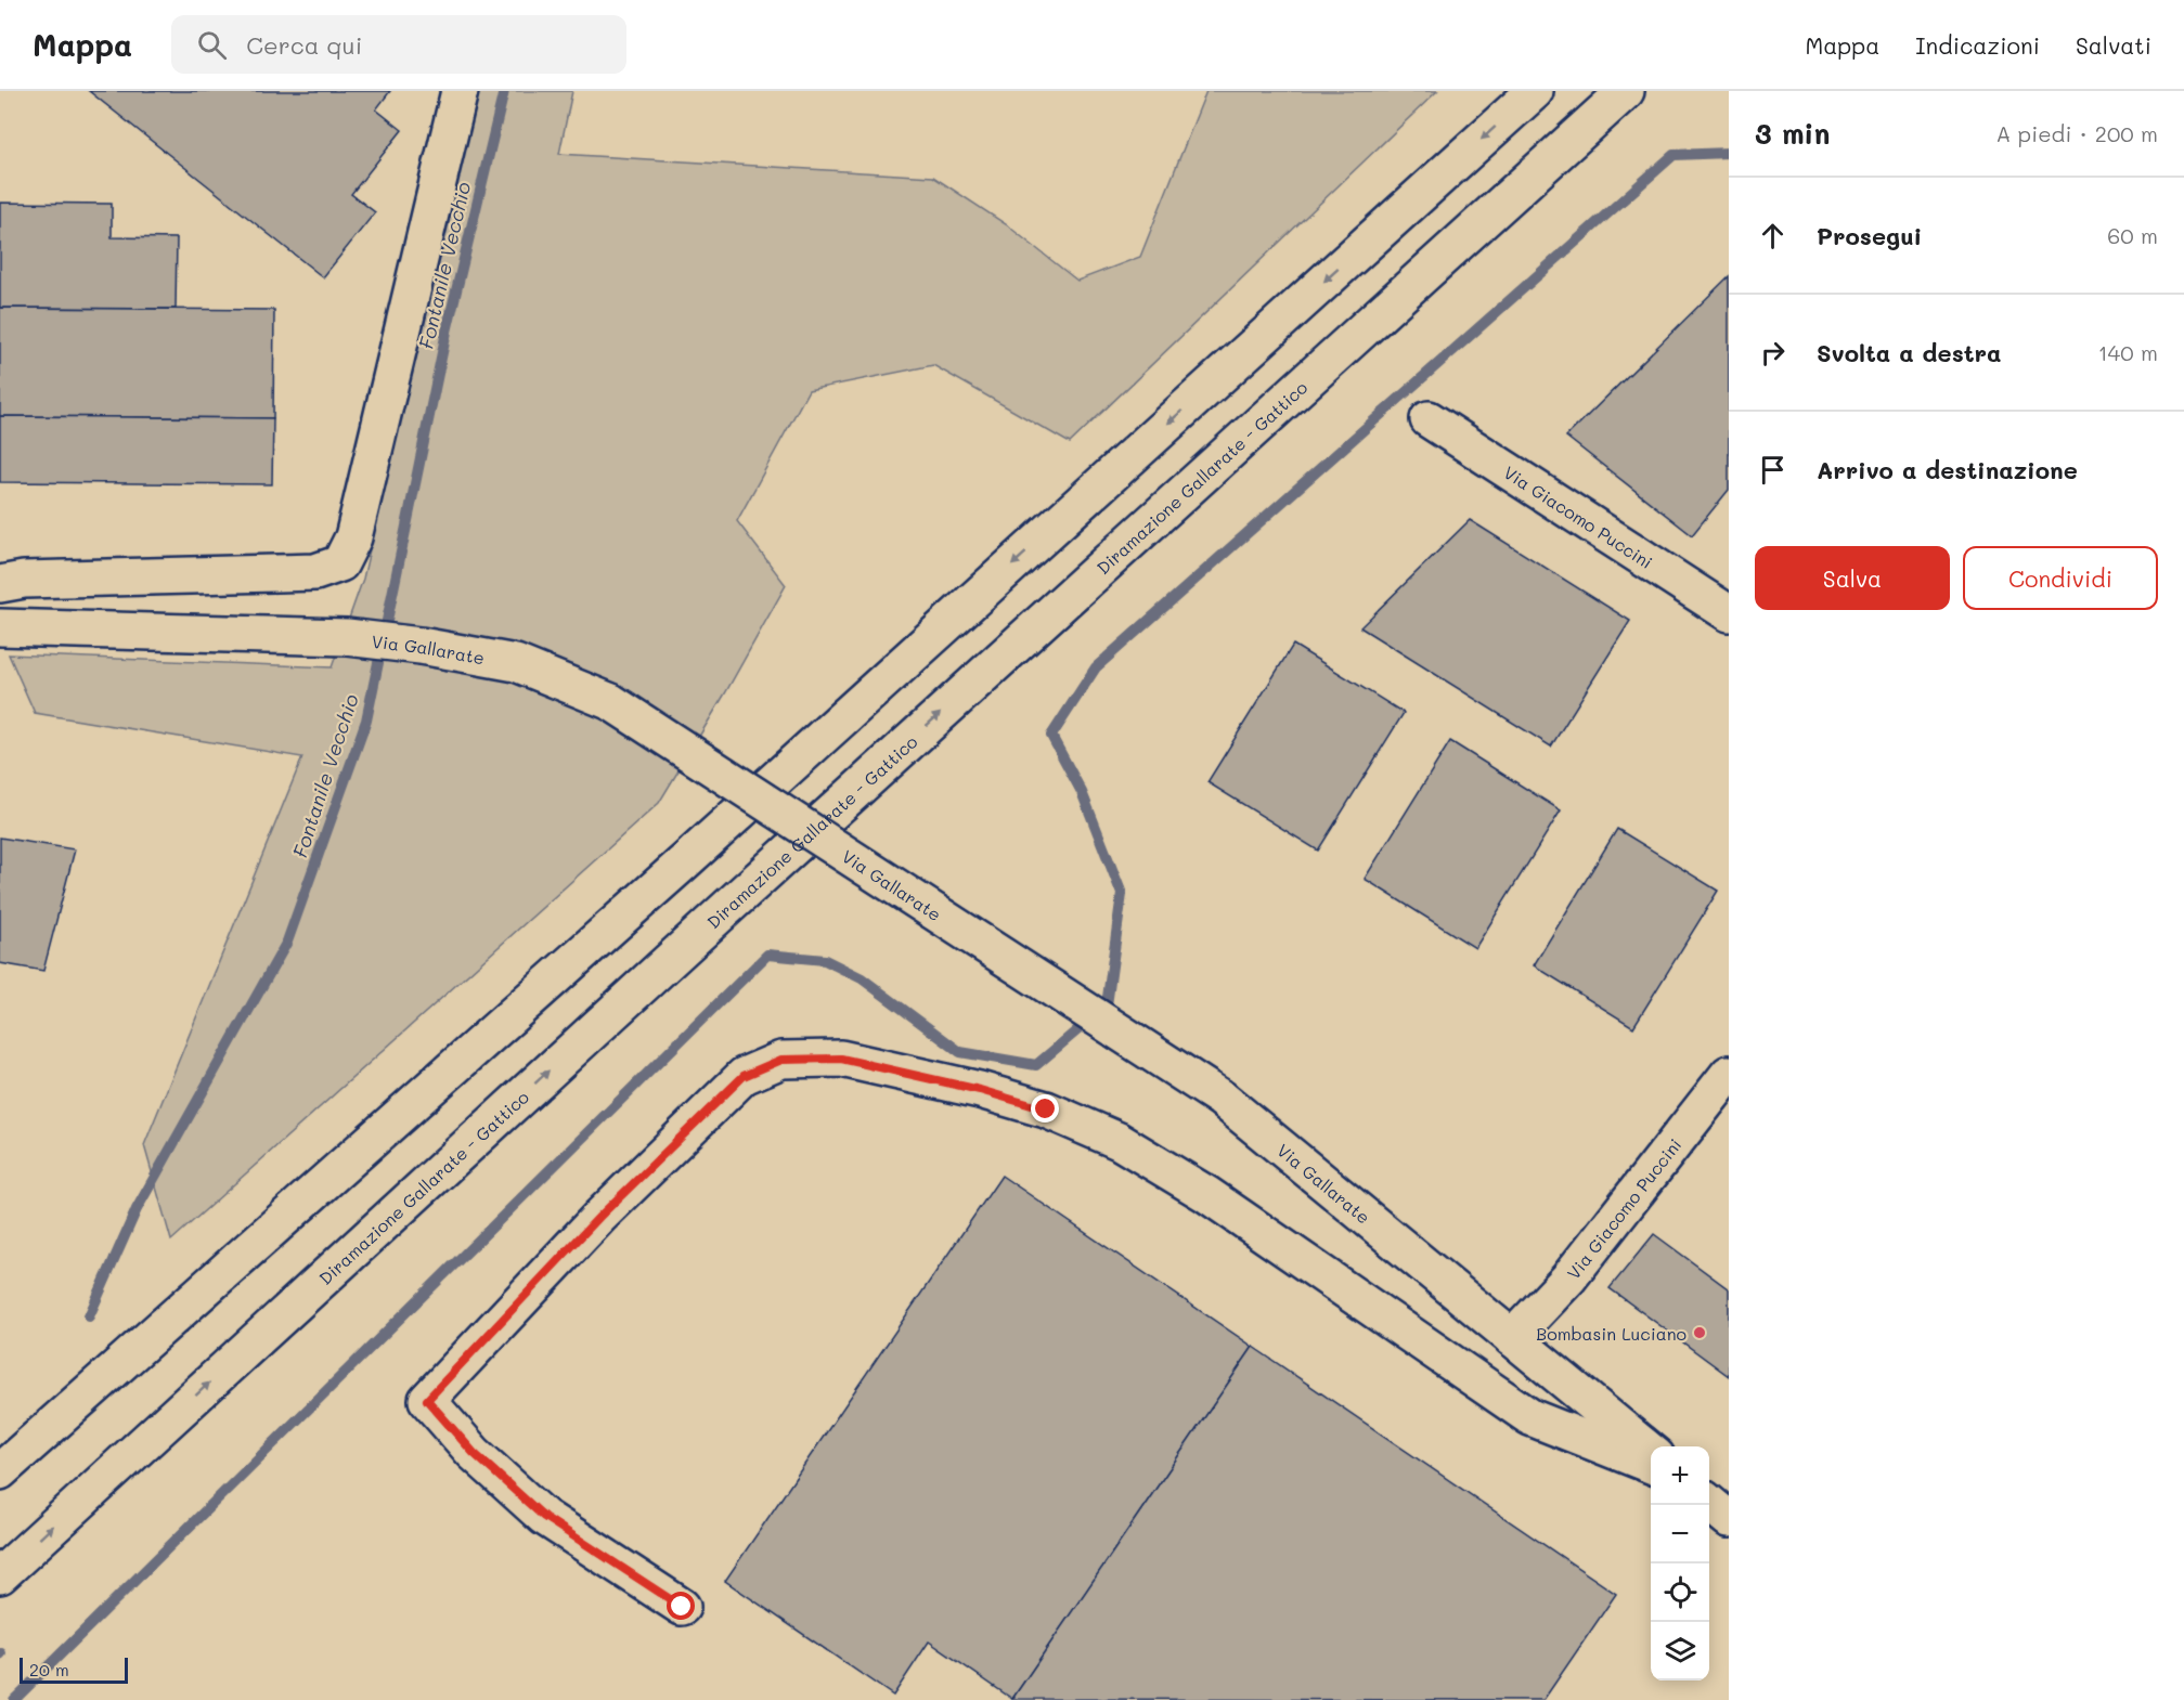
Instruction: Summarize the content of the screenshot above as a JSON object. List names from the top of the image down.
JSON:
{
  "streets": {
    "main road": ["Diramazione Gallarate - Gattico", "Via Giacomo Puccini", "Via Gallarate"]
  },
  "crossings": [
    ["Via Giacomo Puccini", "Via Gallarate"]
  ],
  "water": ["Fontanile Vecchio"],
  "places": ["Bombasin Luciano"],
  "scale_bar": "20 m",
  "page": {
    "header": "Mappa",
    "search": "Cerca qui",
    "nav": ["Mappa", "Indicazioni", "Salvati"],
    "heading": ["3 min", "A piedi · 200 m"],
    "list": [
      ["Prosegui", "60 m"],
      ["Svolta a destra", "140 m"],
      "Arrivo a destinazione"
    ],
    "buttons": ["Salva", "Condividi"],
    "map_buttons": ["+", "−"],
    "scale": "20 m"
  }
}
